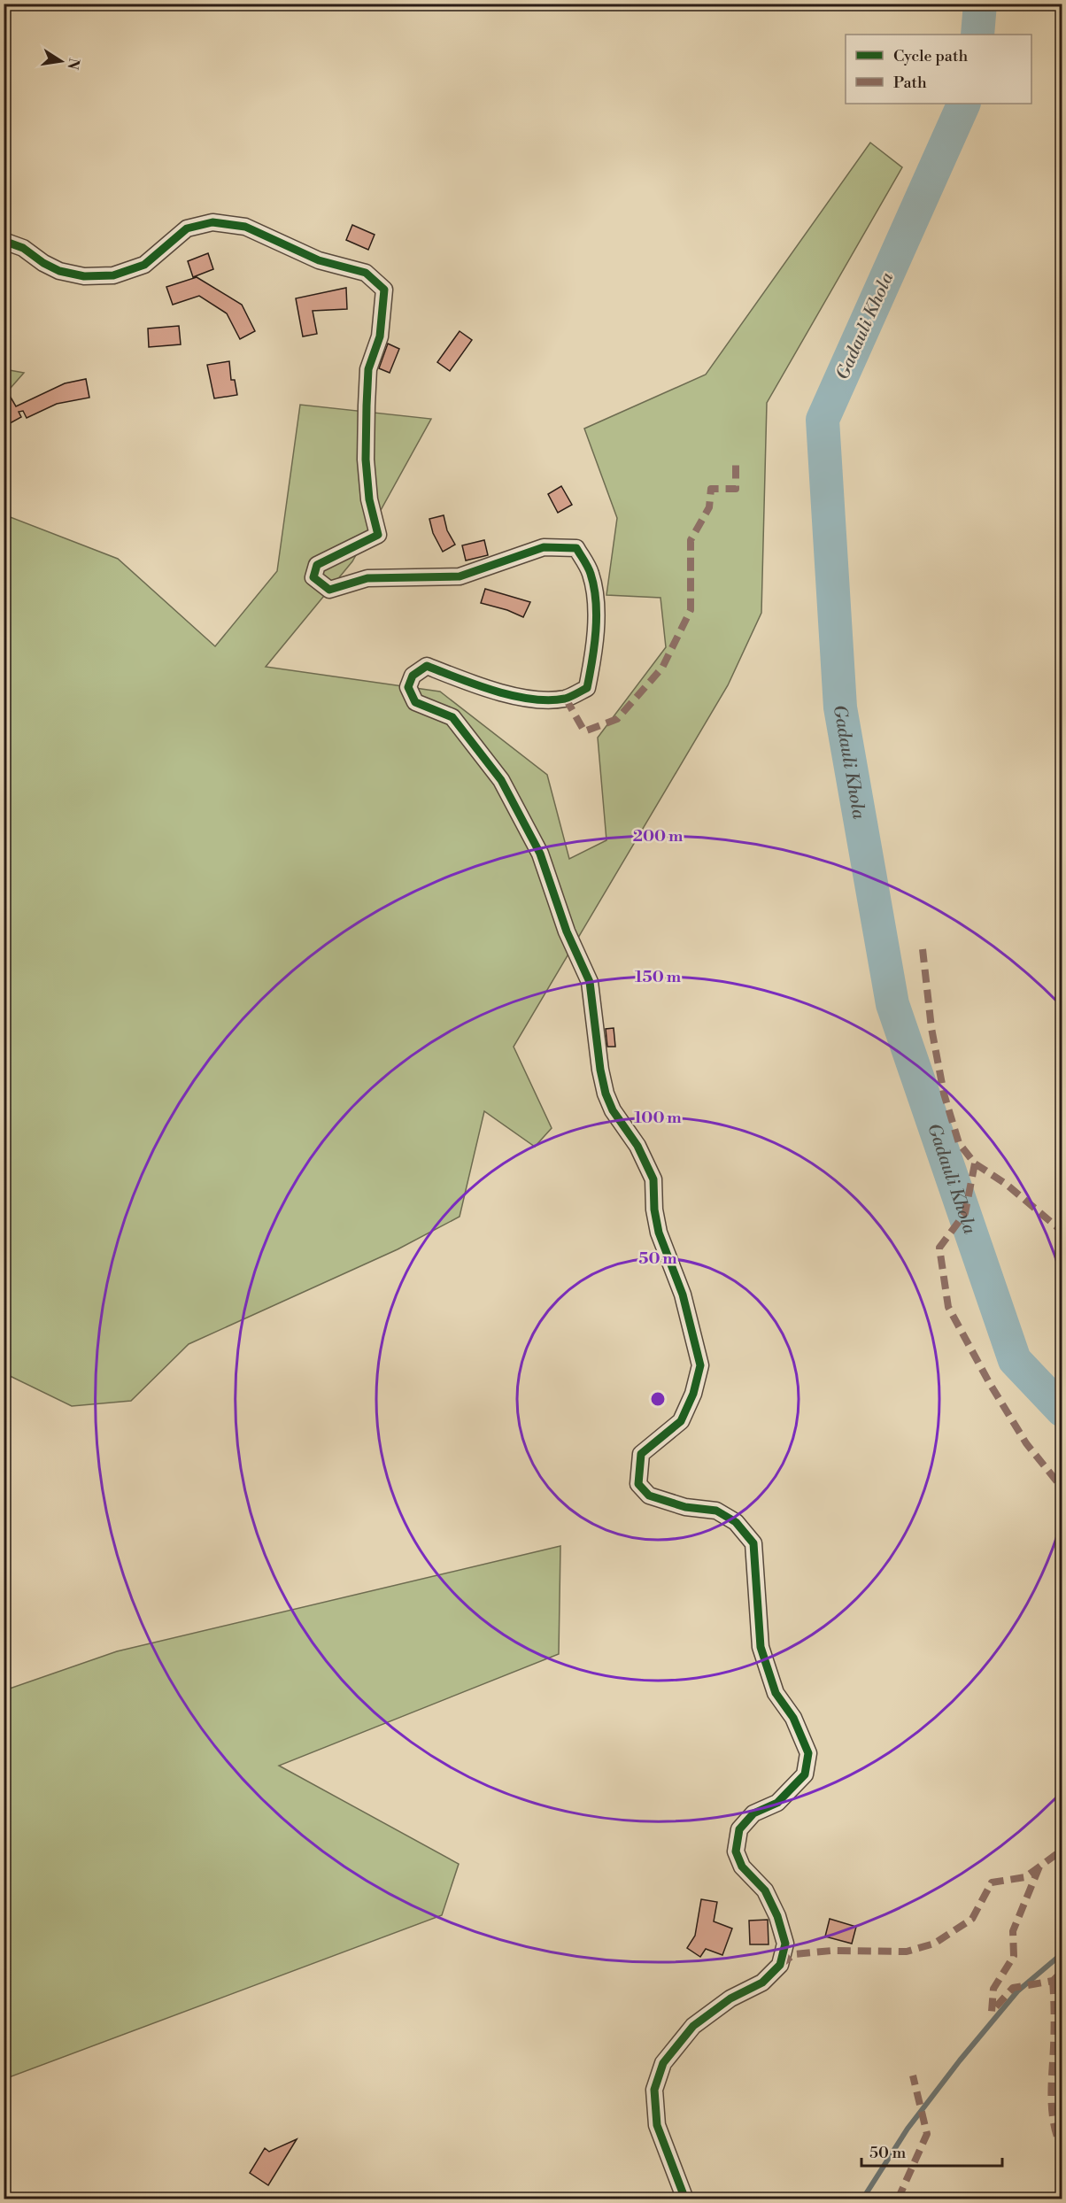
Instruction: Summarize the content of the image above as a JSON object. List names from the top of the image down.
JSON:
{
  "water": ["Gadauli Khola"],
  "legend": ["Cycle path", "Path"],
  "scale_bar": "50 m",
  "north": "right",
  "rings": [
    "200 m",
    "150 m",
    "100 m",
    "50 m"
  ]
}
